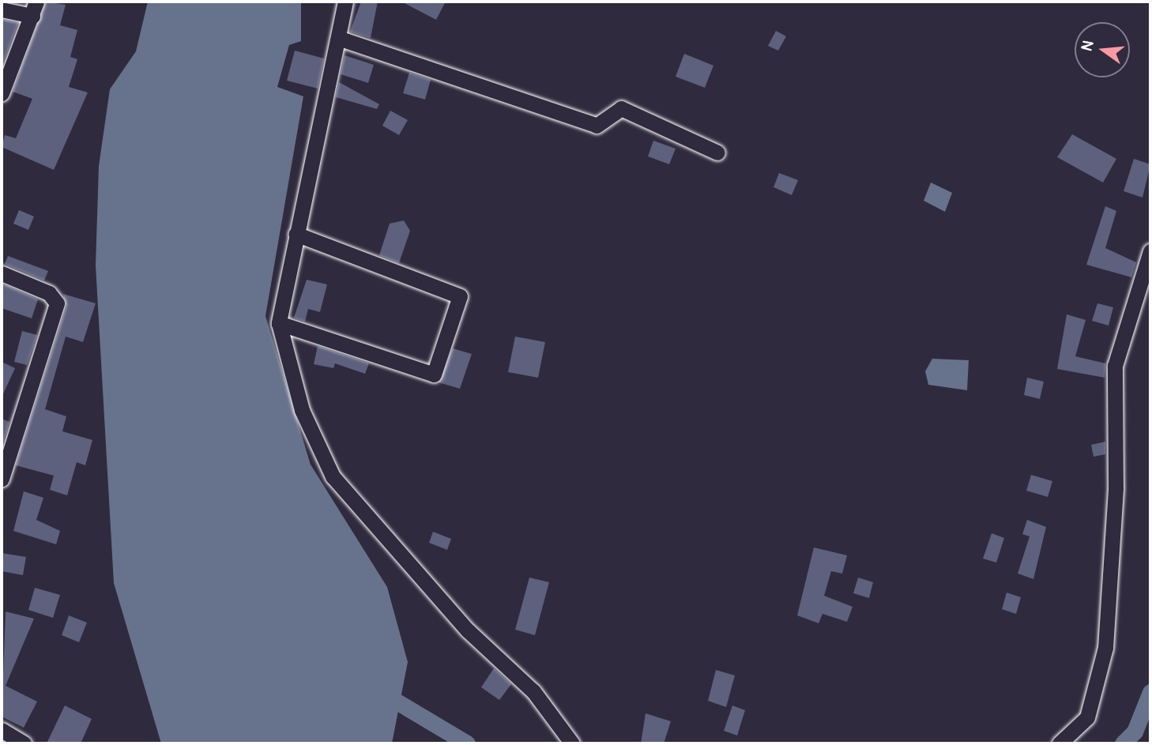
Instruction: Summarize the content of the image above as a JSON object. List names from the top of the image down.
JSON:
{
  "north": "left"
}
